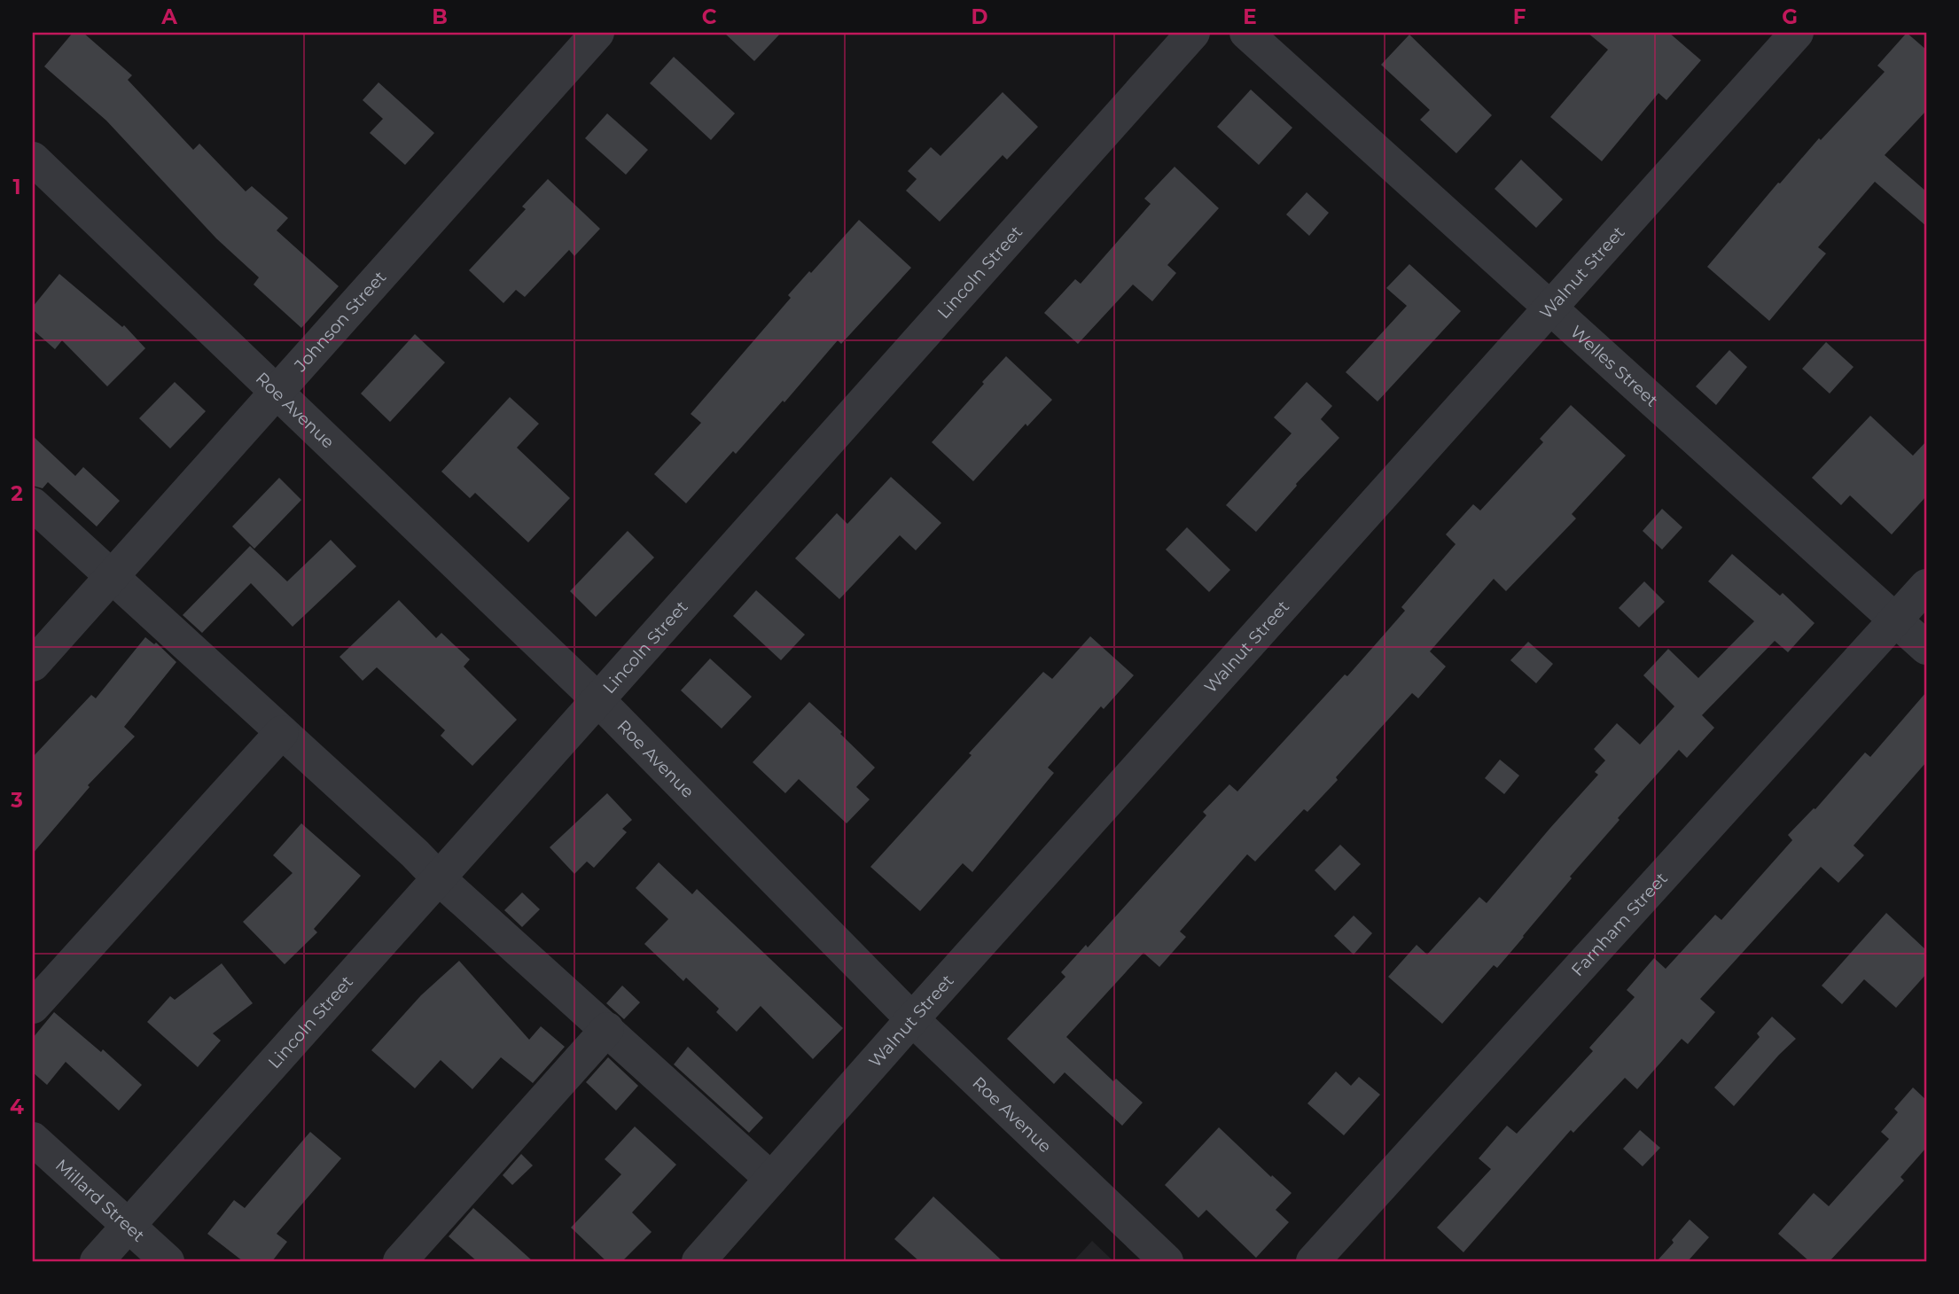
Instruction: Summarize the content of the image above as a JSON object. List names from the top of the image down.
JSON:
{
  "streets": {
    "street": [
      "Walnut Street",
      "Lincoln Street",
      "Johnson Street",
      "Welles Street",
      "Roe Avenue",
      "Farnham Street",
      "Millard Street"
    ]
  },
  "crossings": [
    ["Walnut Street", "Welles Street"],
    ["Walnut Street", "Roe Avenue"],
    ["Lincoln Street", "Roe Avenue"],
    ["Lincoln Street", "Millard Street"],
    ["Johnson Street", "Roe Avenue"],
    ["Welles Street", "Farnham Street"]
  ],
  "grid": {
    "columns": [
      "A",
      "B",
      "C",
      "D",
      "E",
      "F",
      "G"
    ],
    "rows": [
      "1",
      "2",
      "3",
      "4"
    ]
  }
}
